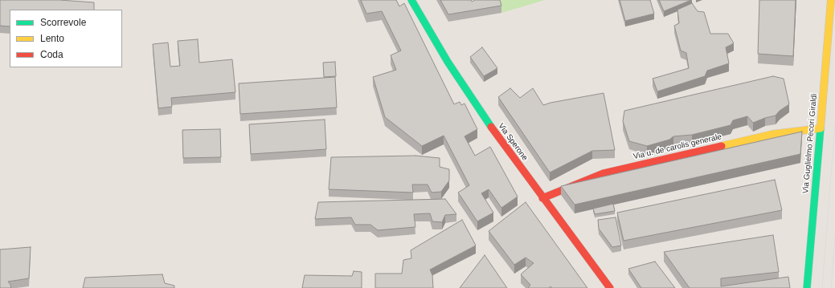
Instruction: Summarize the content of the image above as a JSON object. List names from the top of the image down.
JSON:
{
  "streets": {
    "street": ["Via Sperone", "Via Guglielmo Pecori Giraldi", "Via u. de carolis generale"]
  },
  "crossings": [
    ["Via Sperone", "Via u. de carolis generale"],
    ["Via Guglielmo Pecori Giraldi", "Via u. de carolis generale"]
  ],
  "legend": ["Scorrevole", "Lento", "Coda"]
}
